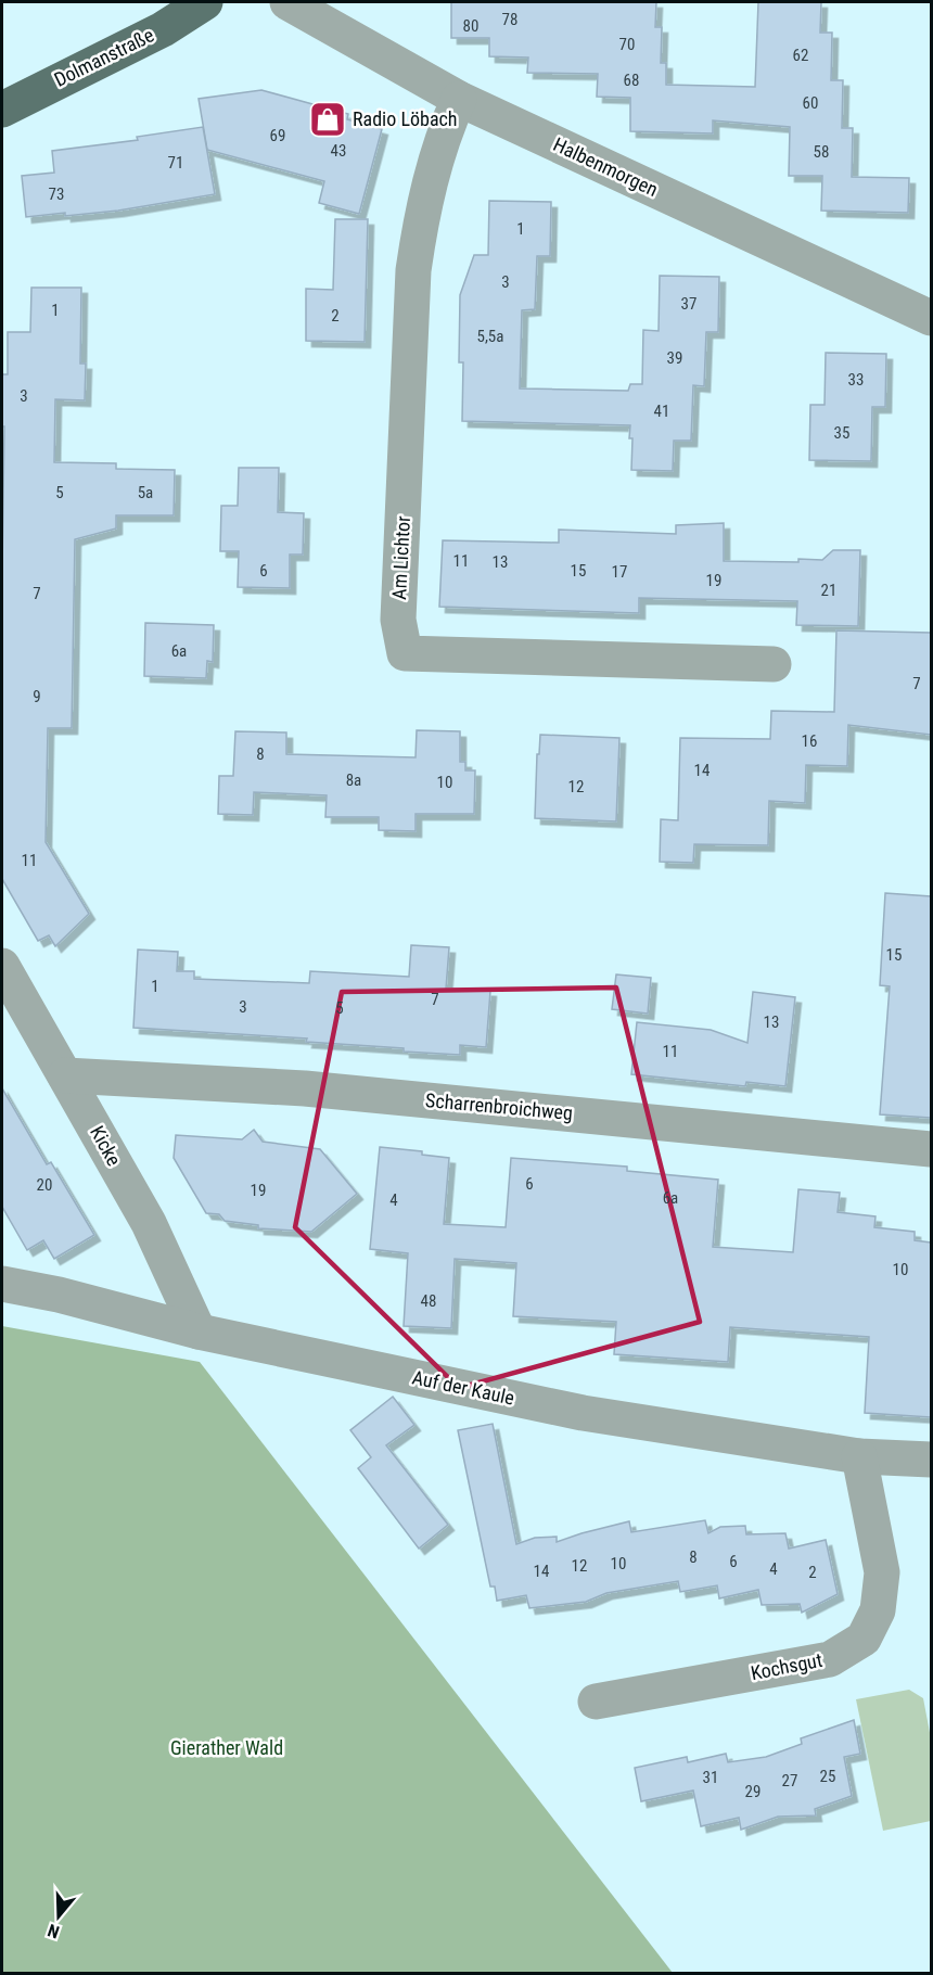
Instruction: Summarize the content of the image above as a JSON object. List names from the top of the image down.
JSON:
{
  "streets": {
    "main road": ["Dolmanstraße"],
    "street": [
      "Halbenmorgen",
      "Am Lichtor",
      "Scharrenbroichweg",
      "Kicke",
      "Auf der Kaule",
      "Kochsgut"
    ]
  },
  "crossings": [
    ["Halbenmorgen", "Am Lichtor"],
    ["Scharrenbroichweg", "Kicke"],
    ["Kicke", "Auf der Kaule"],
    ["Auf der Kaule", "Kochsgut"]
  ],
  "parks": ["Gierather Wald"],
  "places": {
    "shop": ["Radio Löbach"]
  },
  "house_numbers": [
    "78",
    "80",
    "70",
    "62",
    "68",
    "60",
    "69",
    "43",
    "58",
    "71",
    "73",
    "1",
    "3",
    "37",
    "1",
    "2",
    "5,5a",
    "39",
    "33",
    "3",
    "41",
    "35",
    "5",
    "5a",
    "11",
    "13",
    "6",
    "15",
    "17",
    "19",
    "21",
    "7",
    "6a",
    "7",
    "9",
    "16",
    "8",
    "14",
    "8a",
    "10",
    "12",
    "11",
    "15",
    "1",
    "7",
    "3",
    "5",
    "13",
    "11",
    "6",
    "20",
    "19",
    "6a",
    "4",
    "10",
    "48",
    "8",
    "6",
    "10",
    "12",
    "4",
    "14",
    "2",
    "25",
    "31",
    "27",
    "29"
  ],
  "north": "bottom"
}
